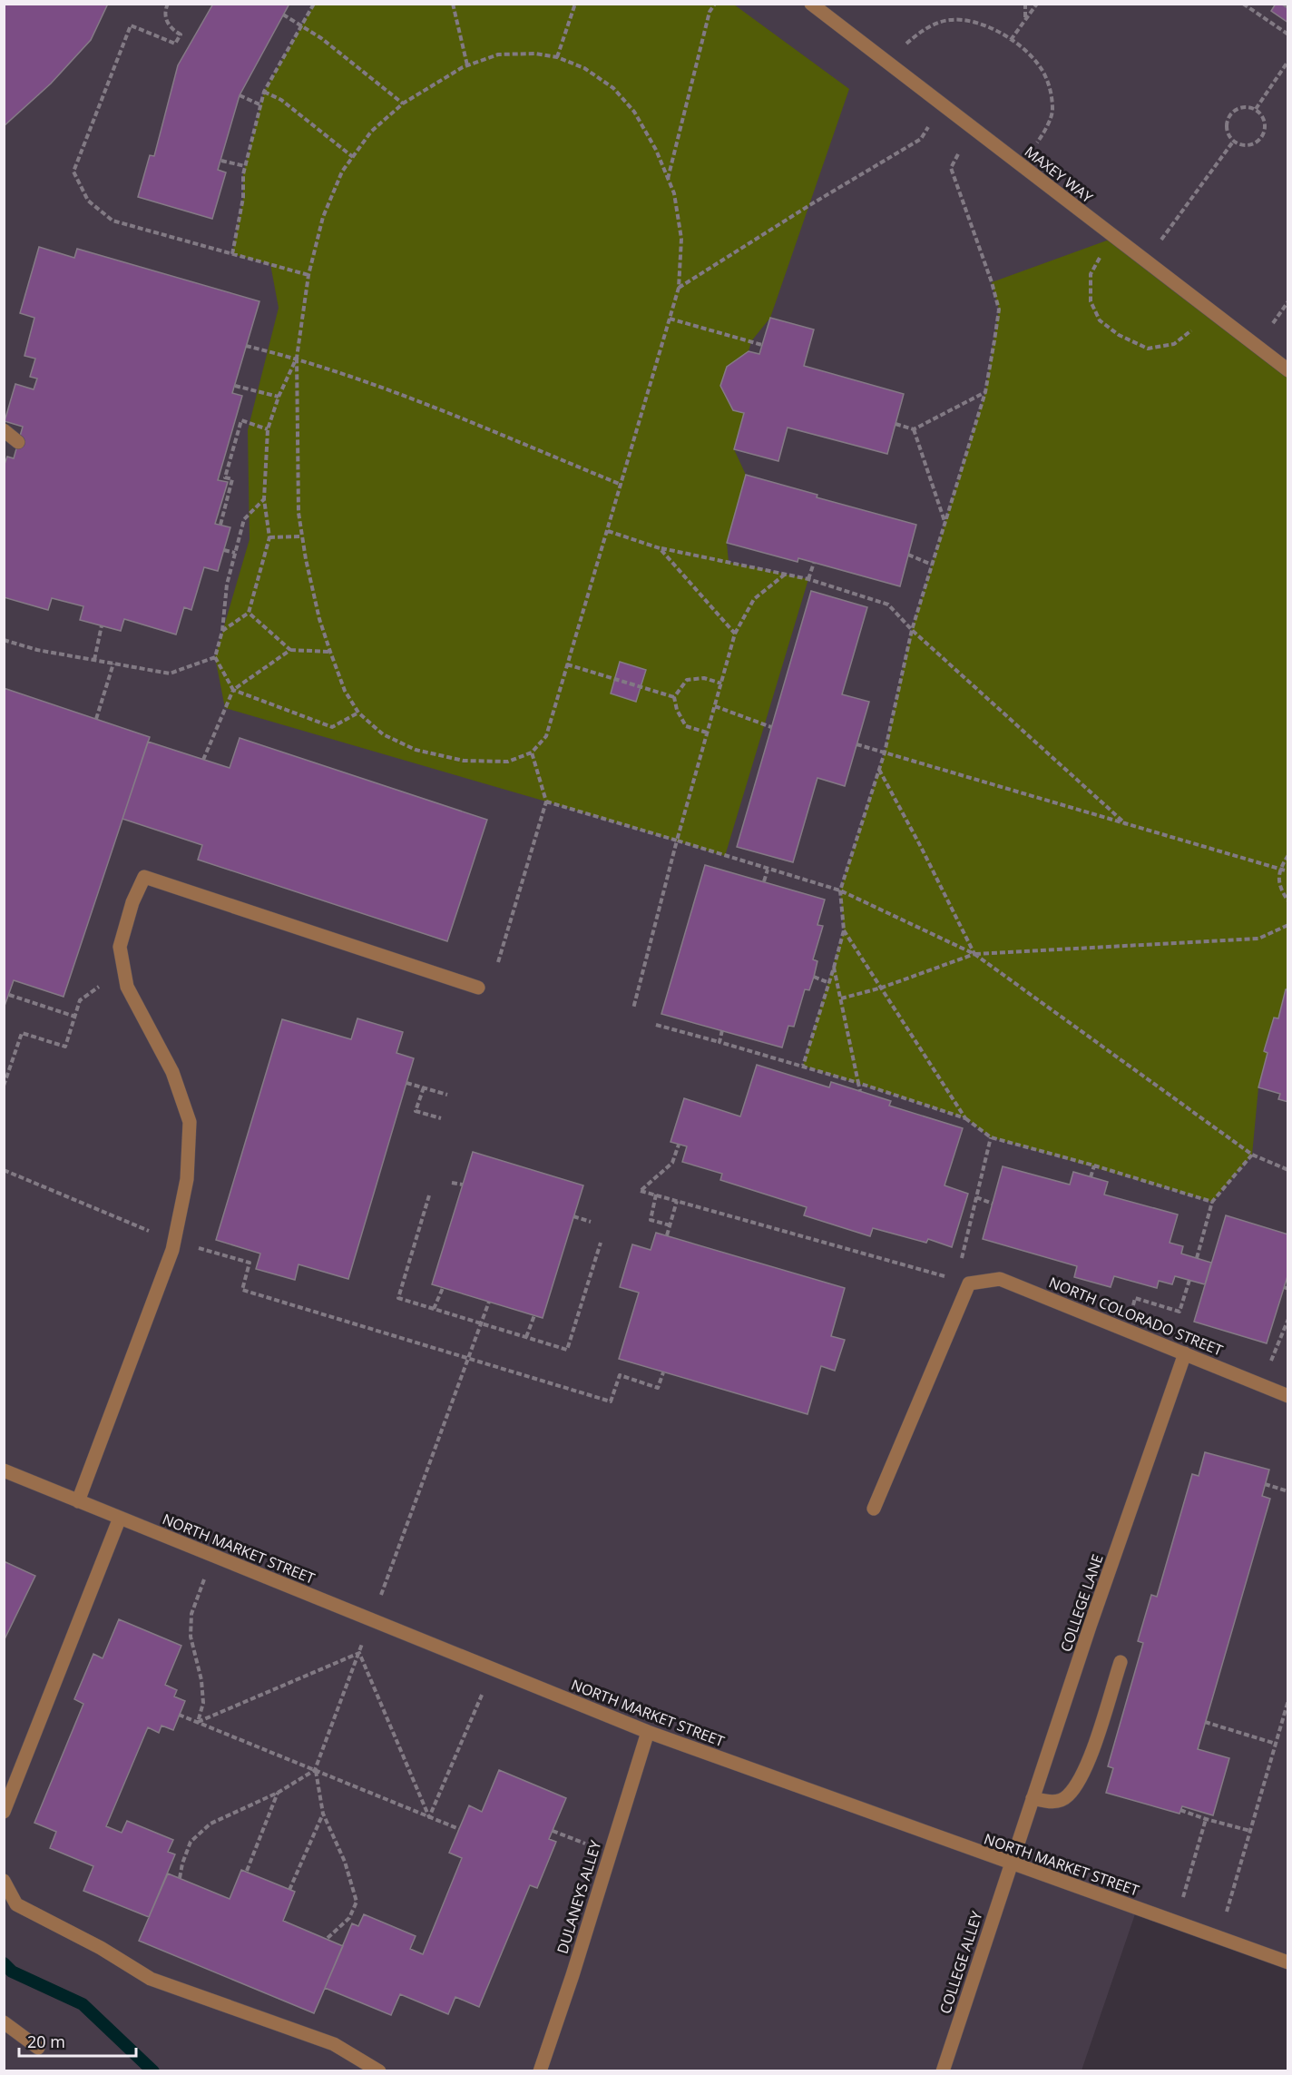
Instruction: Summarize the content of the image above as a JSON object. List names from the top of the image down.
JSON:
{
  "streets": {
    "street": [
      "MAXEY WAY",
      "NORTH COLORADO STREET",
      "NORTH MARKET STREET",
      "COLLEGE LANE",
      "DULANEYS ALLEY",
      "COLLEGE ALLEY"
    ]
  },
  "crossings": [
    ["NORTH COLORADO STREET", "COLLEGE LANE"],
    ["NORTH MARKET STREET", "COLLEGE LANE"],
    ["NORTH MARKET STREET", "DULANEYS ALLEY"],
    ["NORTH MARKET STREET", "COLLEGE ALLEY"],
    ["COLLEGE LANE", "COLLEGE ALLEY"]
  ],
  "scale_bar": "20 m"
}
